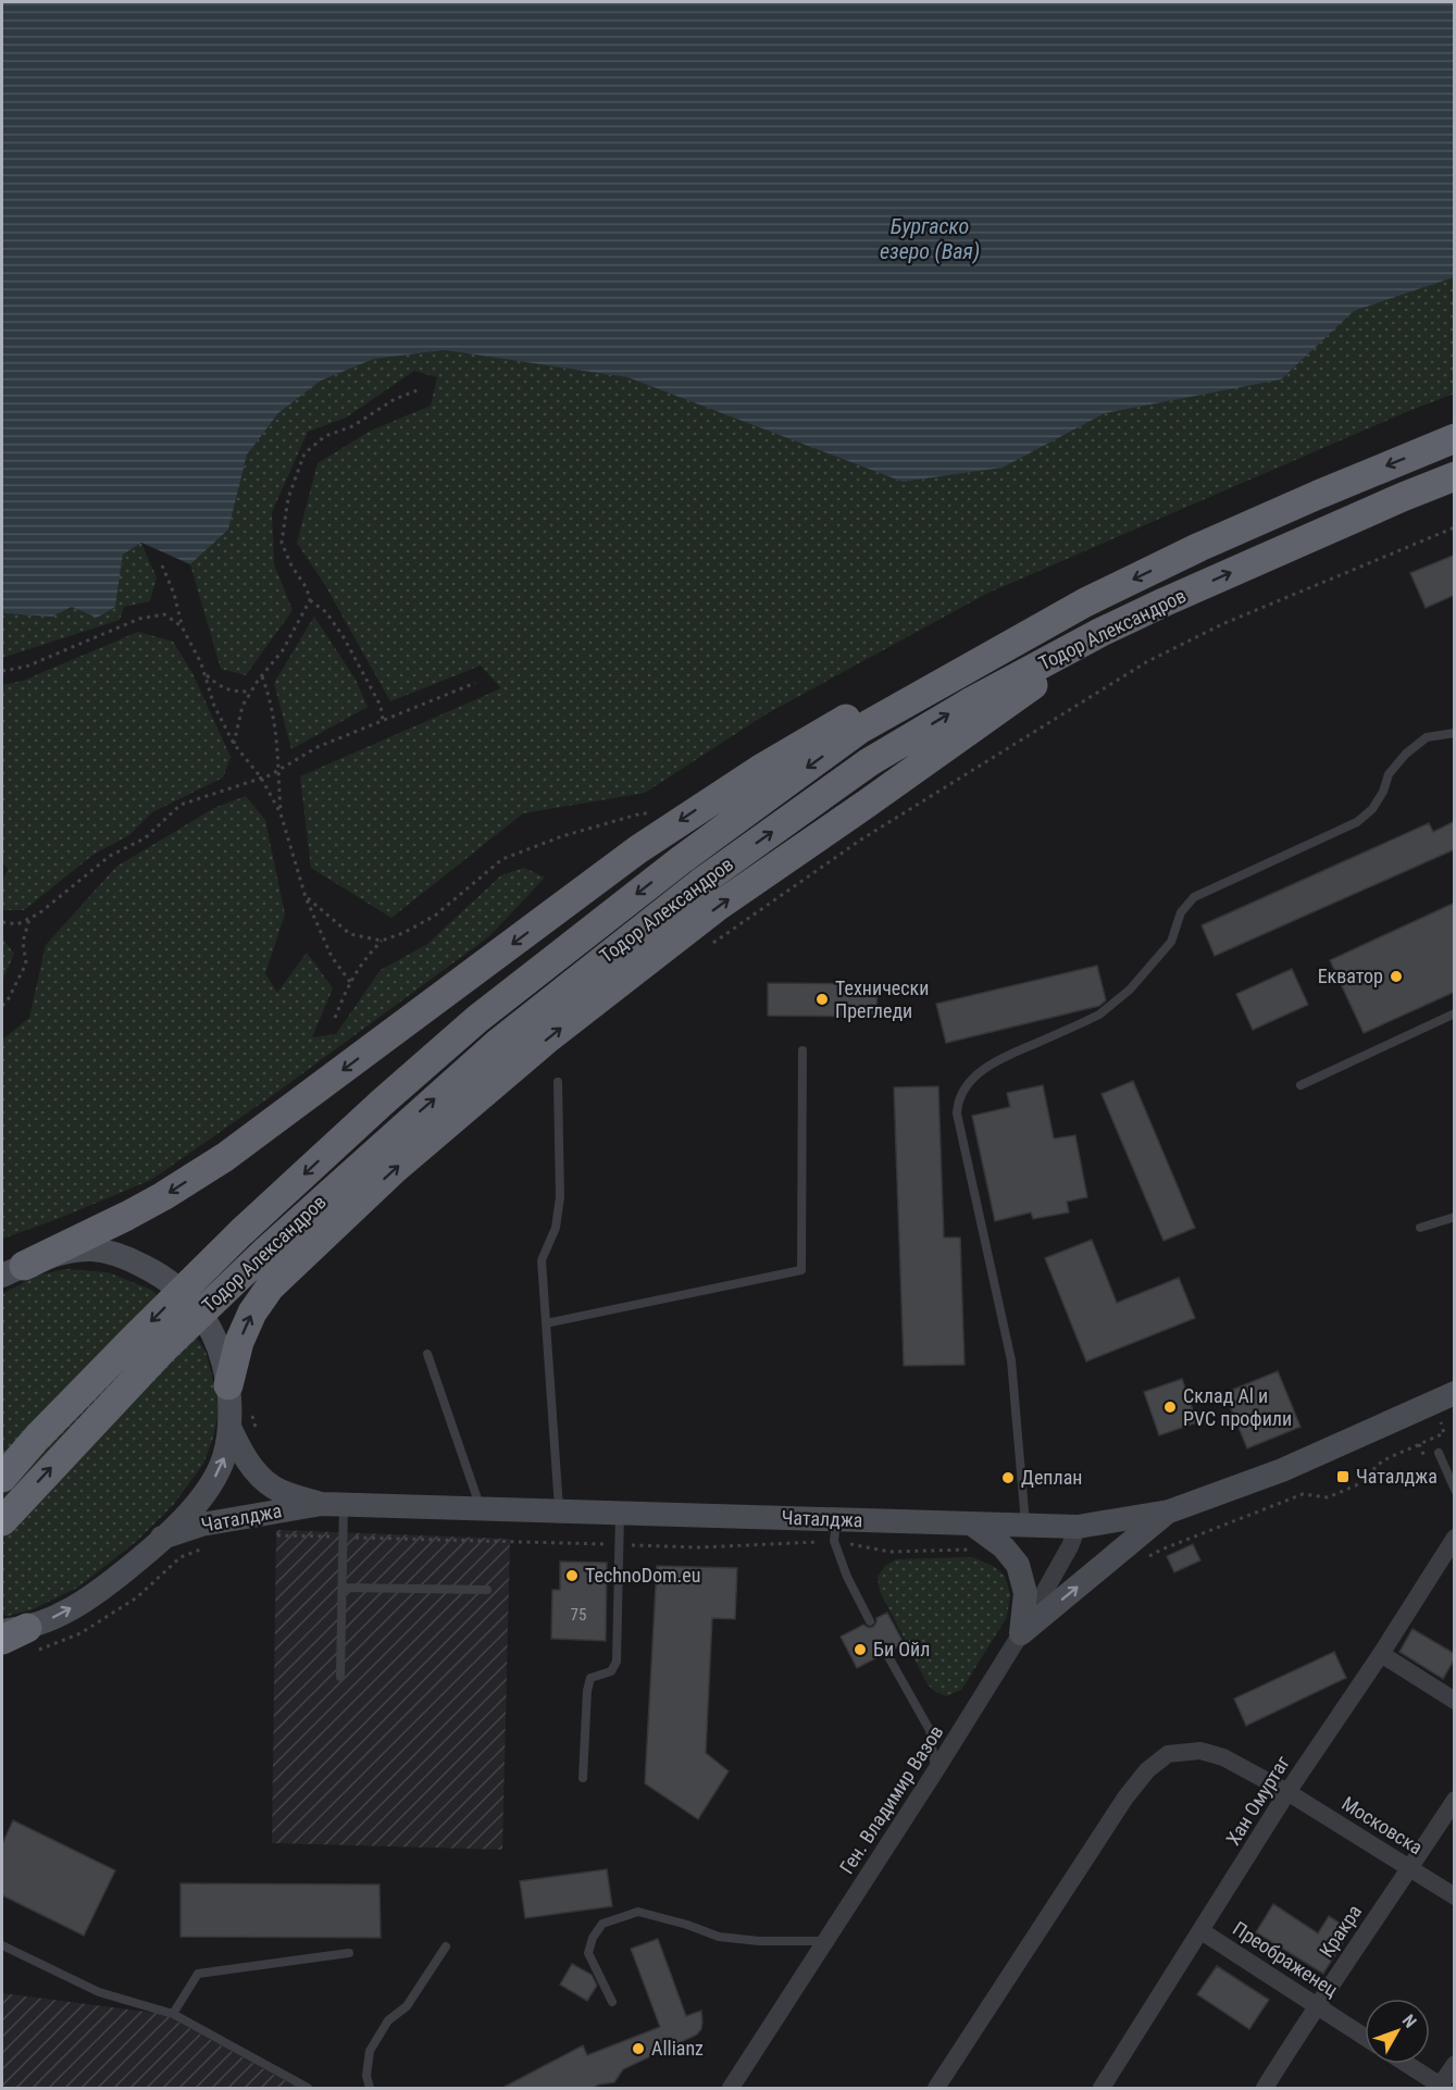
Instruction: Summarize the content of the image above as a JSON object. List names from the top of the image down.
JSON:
{
  "streets": {
    "highway": ["Тодор Александров"],
    "main road": ["Чаталджа"],
    "street": [
      "Ген. Владимир Вазов",
      "Хан Омуртаг",
      "Московска",
      "Кракра",
      "Преображенец"
    ]
  },
  "crossings": [
    ["Чаталджа", "Ген. Владимир Вазов"],
    ["Хан Омуртаг", "Московска"],
    ["Хан Омуртаг", "Преображенец"],
    ["Московска", "Кракра"],
    ["Кракра", "Преображенец"]
  ],
  "water": ["Бургаско езеро (Вая)"],
  "places": {
    "other": [
      "Екватор",
      "Технически Прегледи",
      "Склад Al и PVC профили",
      "Деплан",
      "TechnoDom.eu",
      "Би Ойл",
      "Allianz"
    ],
    "transit": ["Чаталджа"]
  },
  "house_numbers": ["75"],
  "north": "top right"
}
